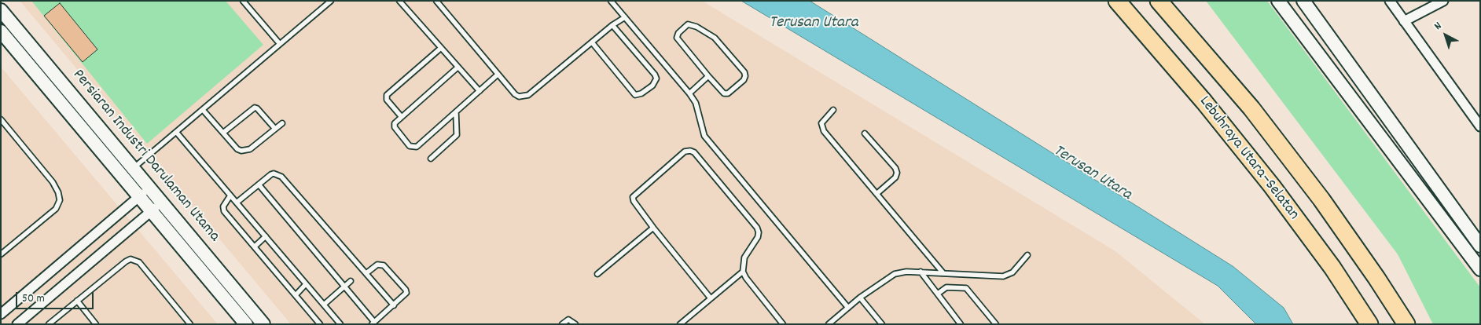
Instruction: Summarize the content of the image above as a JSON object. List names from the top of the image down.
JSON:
{
  "streets": {
    "highway": ["Lebuhraya Utara–Selatan"],
    "street": ["Persiaran Industri Darulaman Utama"]
  },
  "water": ["Terusan Utara"],
  "scale_bar": "50 m",
  "north": "top left"
}
